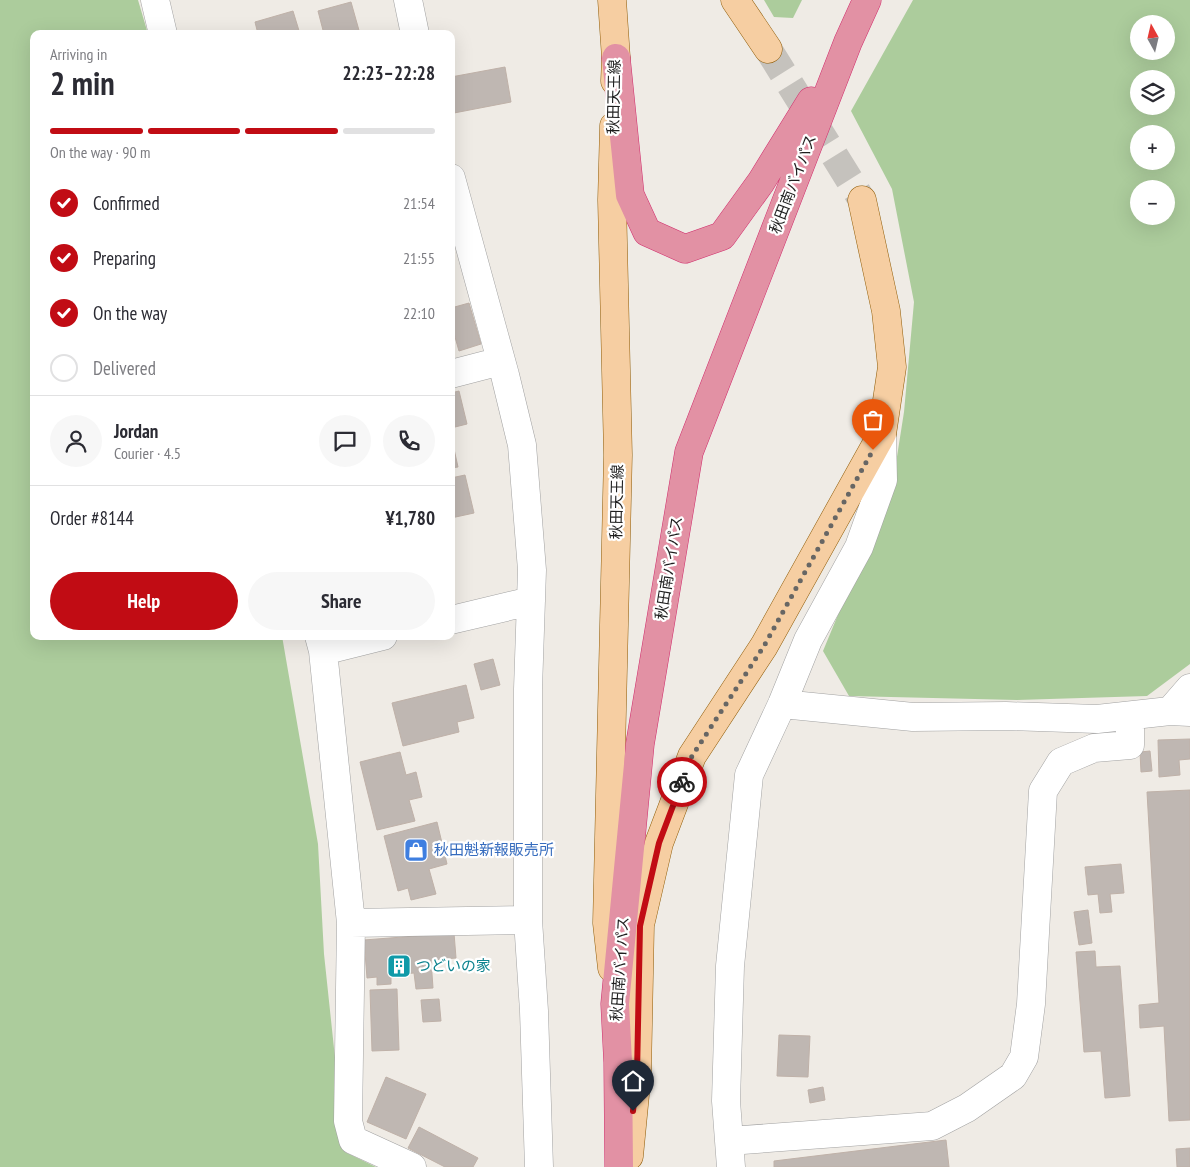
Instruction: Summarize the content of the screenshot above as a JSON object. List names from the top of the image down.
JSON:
{
  "streets": {
    "highway": ["秋田南バイパス"],
    "main road": ["秋田天王線"]
  },
  "crossings": [
    ["秋田天王線", "秋田南バイパス"]
  ],
  "places": {
    "shop": ["秋田魁新報販売所"],
    "building": ["つどいの家"]
  },
  "north": "top",
  "page": {
    "map_buttons": ["+", "−"],
    "heading": ["2 min", "Arriving in", "22:23–22:28"],
    "panel": [
      "Jordan",
      "Courier · 4.5",
      "Order #8144",
      "¥1,780"
    ],
    "bar": "On the way · 90 m",
    "list": [
      ["Confirmed", "21:54"],
      ["Preparing", "21:55"],
      ["On the way", "22:10"],
      "Delivered"
    ],
    "buttons": ["Help", "Share"]
  }
}
